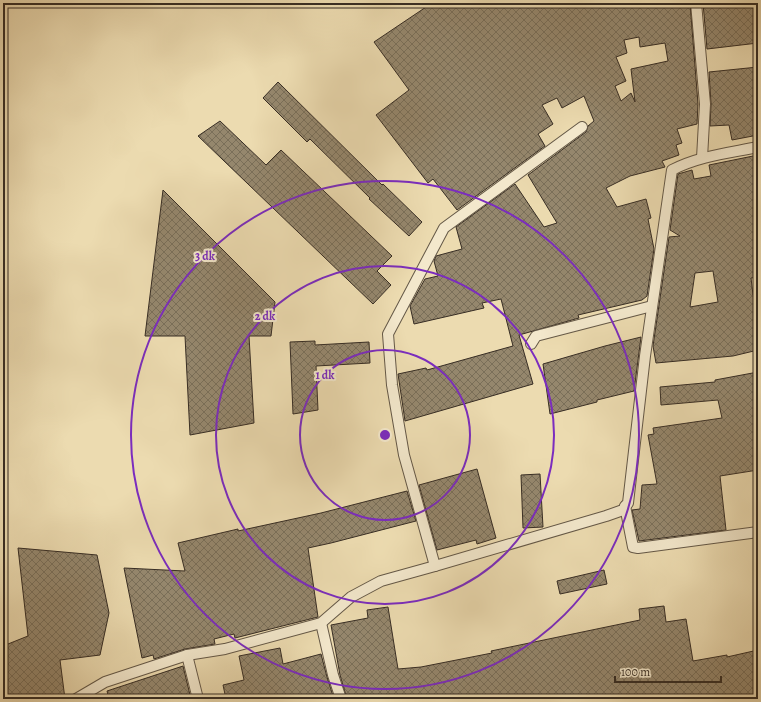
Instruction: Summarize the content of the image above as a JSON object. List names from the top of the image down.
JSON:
{
  "scale_bar": "100 m",
  "rings": ["3 dk", "2 dk", "1 dk"]
}
